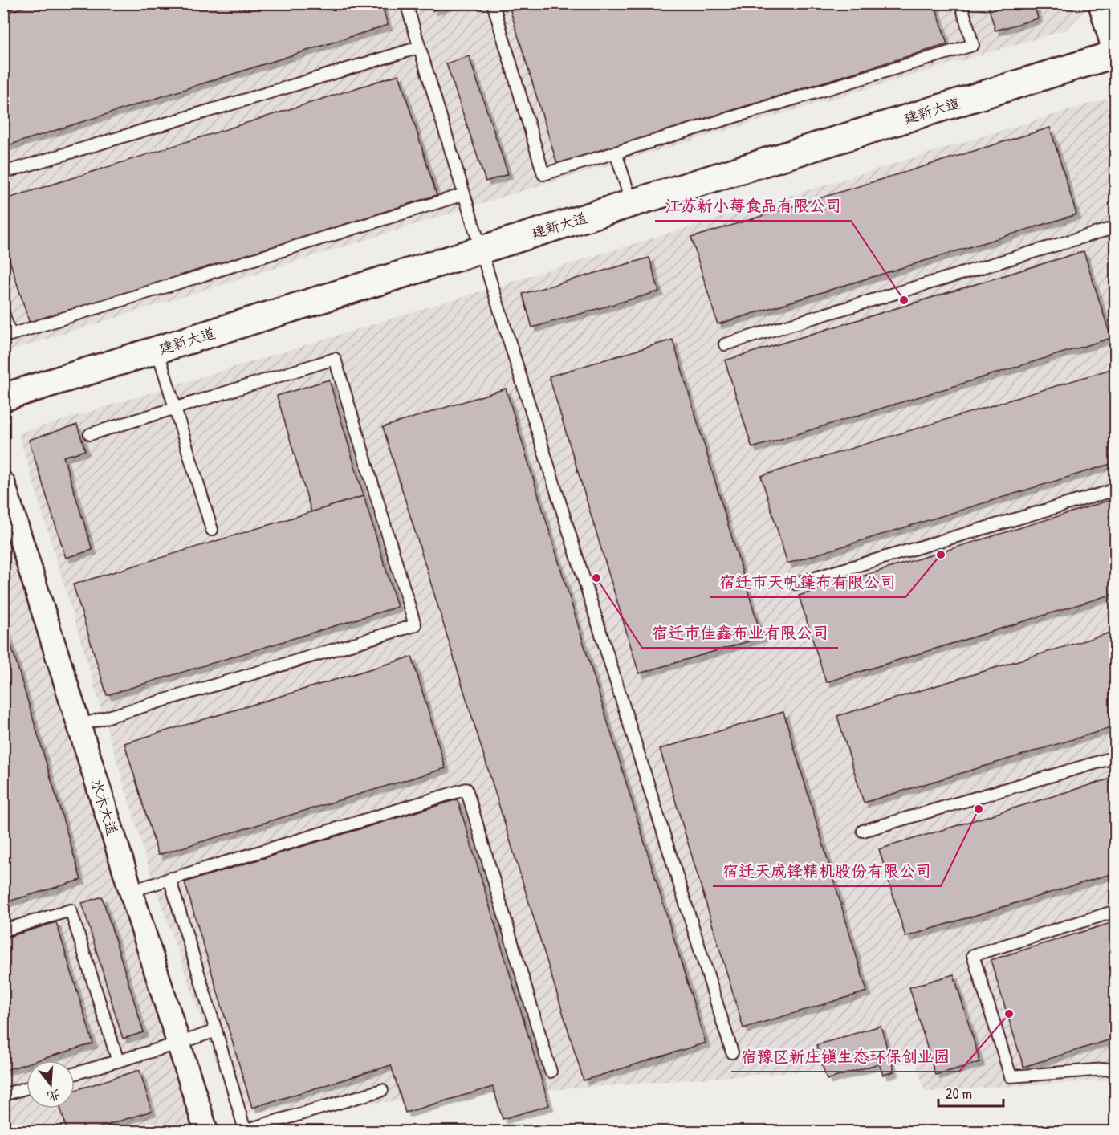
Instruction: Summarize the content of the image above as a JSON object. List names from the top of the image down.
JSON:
{
  "streets": {
    "street": ["建新大道", "水木大道"]
  },
  "places": [
    "江苏新小莓食品有限公司",
    "宿迁市天帆篷布有限公司",
    "宿迁市佳鑫布业有限公司",
    "宿迁天成锋精机股份有限公司",
    "宿豫区新庄镇生态环保创业园"
  ],
  "scale_bar": "20 m",
  "north": "bottom"
}
